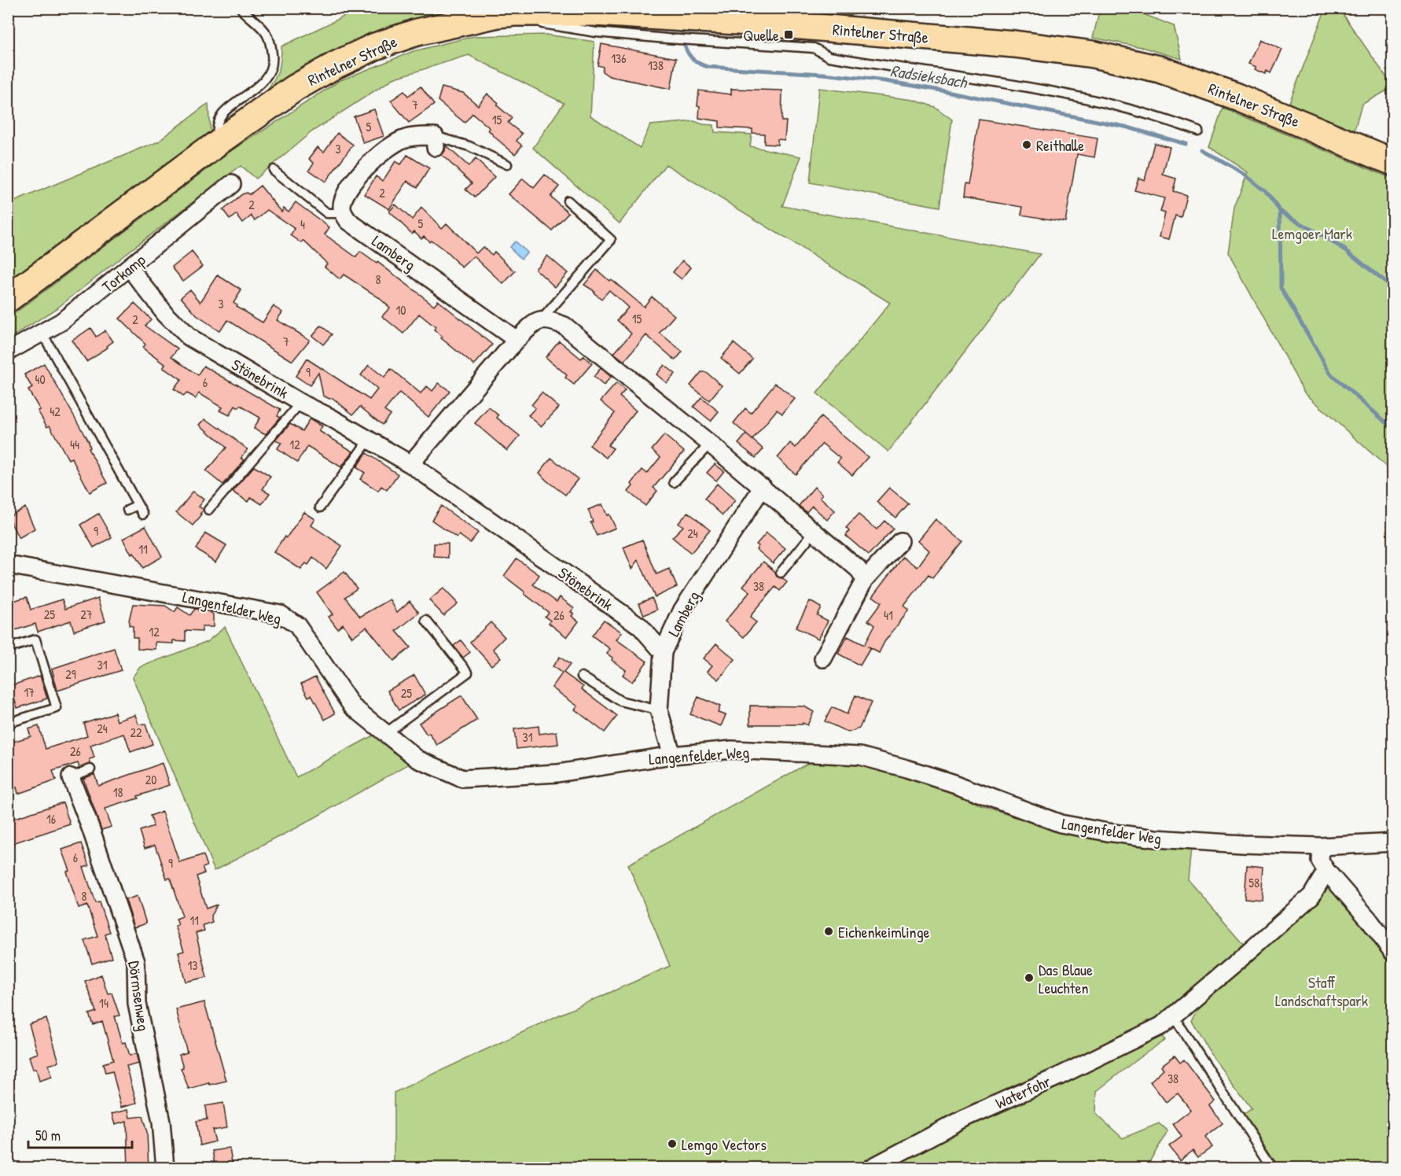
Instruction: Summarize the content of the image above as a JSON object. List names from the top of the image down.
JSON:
{
  "streets": {
    "main road": ["Rintelner Straße"],
    "street": [
      "Lamberg",
      "Torkamp",
      "Stönebrink",
      "Langenfelder Weg",
      "Dörmsenweg",
      "Waterfohr"
    ]
  },
  "crossings": [
    ["Lamberg", "Stönebrink"],
    ["Lamberg", "Langenfelder Weg"],
    ["Torkamp", "Stönebrink"]
  ],
  "water": ["Radsieksbach"],
  "parks": ["Lemgoer Mark", "Staff Landschaftspark"],
  "places": {
    "transit": ["Quelle"],
    "other": [
      "Reithalle",
      "Eichenkeimlinge",
      "Das Blaue Leuchten",
      "Lemgo Vectors"
    ]
  },
  "house_numbers": [
    "136",
    "138",
    "7",
    "15",
    "5",
    "3",
    "2",
    "2",
    "5",
    "4",
    "8",
    "3",
    "10",
    "15",
    "2",
    "7",
    "9",
    "40",
    "6",
    "42",
    "44",
    "12",
    "9",
    "24",
    "11",
    "38",
    "25",
    "27",
    "26",
    "41",
    "12",
    "31",
    "29",
    "17",
    "25",
    "24",
    "22",
    "31",
    "26",
    "20",
    "18",
    "16",
    "6",
    "9",
    "58",
    "8",
    "11",
    "13",
    "14",
    "38"
  ],
  "scale_bar": "50 m"
}
